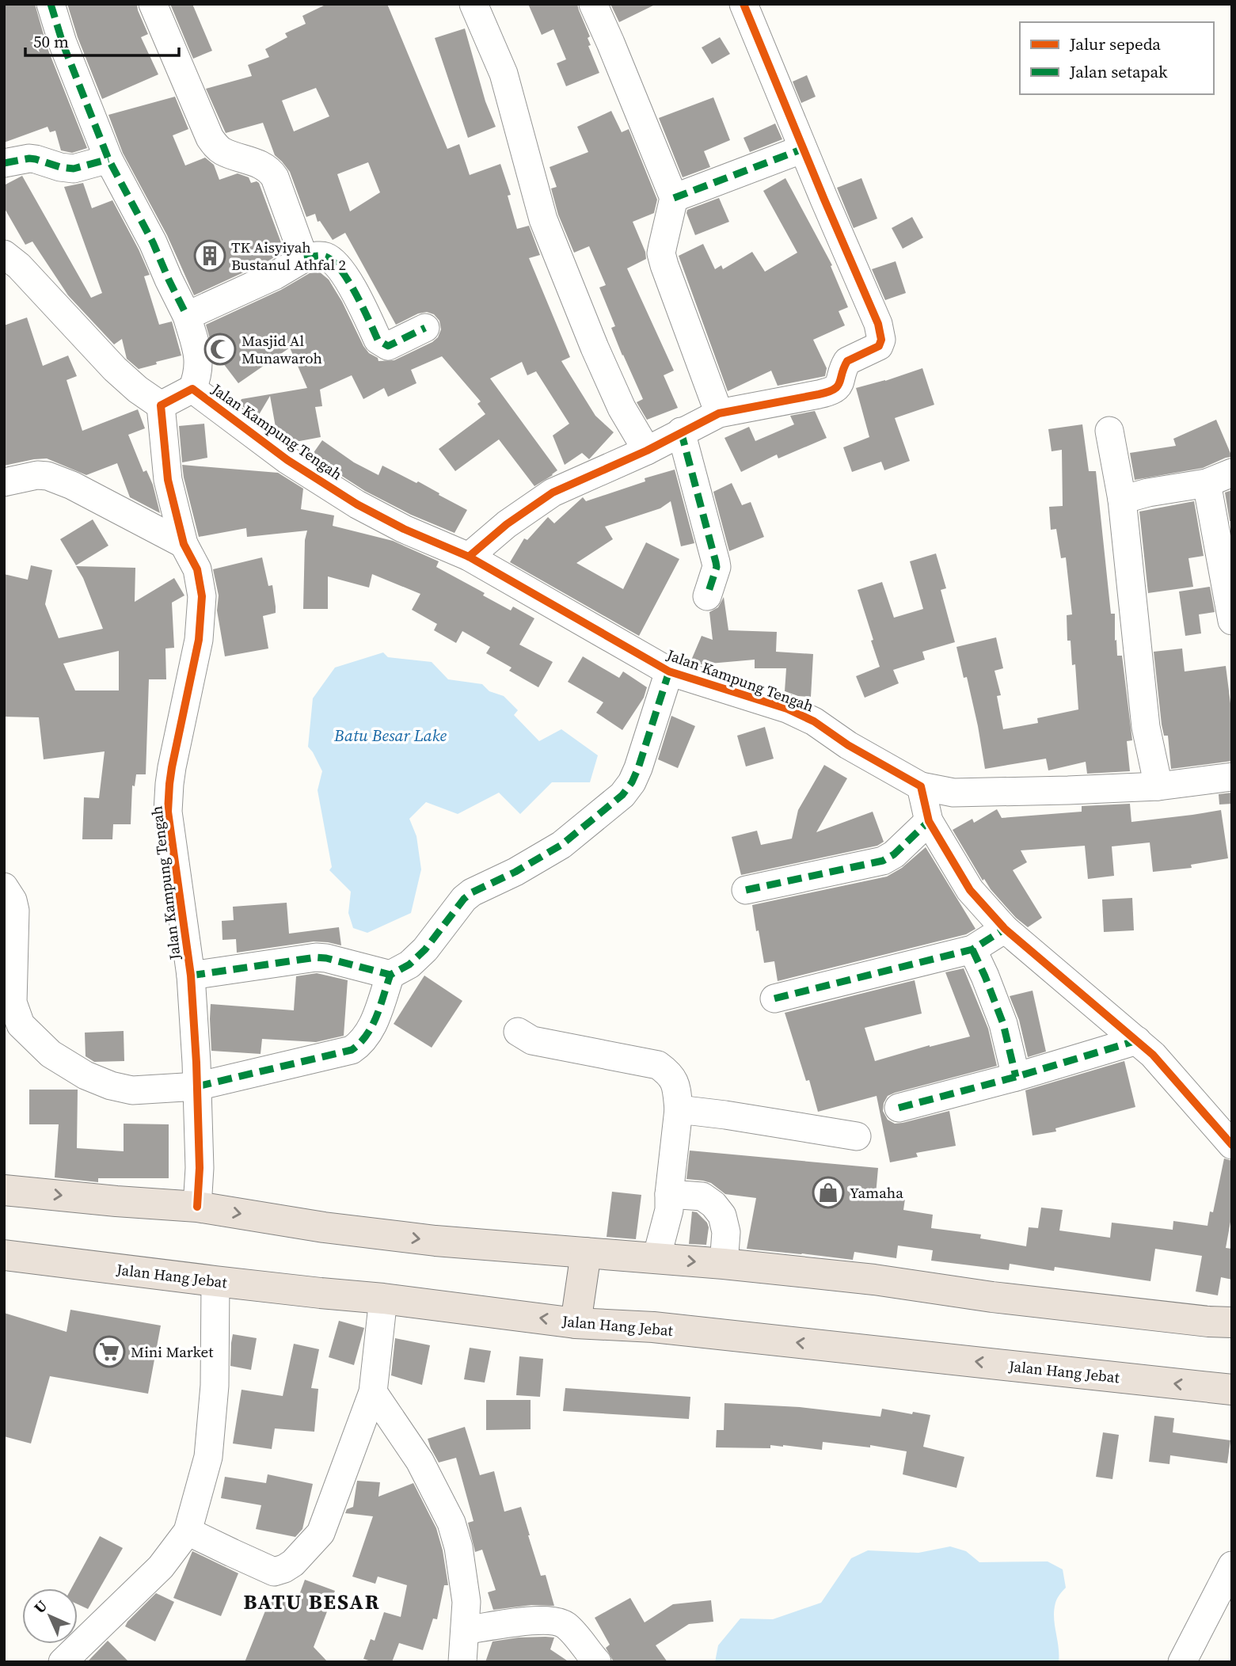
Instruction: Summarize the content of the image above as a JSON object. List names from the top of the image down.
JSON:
{
  "streets": {
    "highway": ["Jalan Hang Jebat"],
    "street": ["Jalan Kampung Tengah"]
  },
  "districts": ["BATU BESAR"],
  "water": ["Batu Besar Lake"],
  "places": {
    "building": ["TK Aisyiyah Bustanul Athfal 2"],
    "mosque": ["Masjid Al Munawaroh"],
    "shop": ["Yamaha"],
    "supermarket": ["Mini Market"]
  },
  "legend": ["Jalur sepeda", "Jalan setapak"],
  "scale_bar": "50 m",
  "north": "top left"
}
